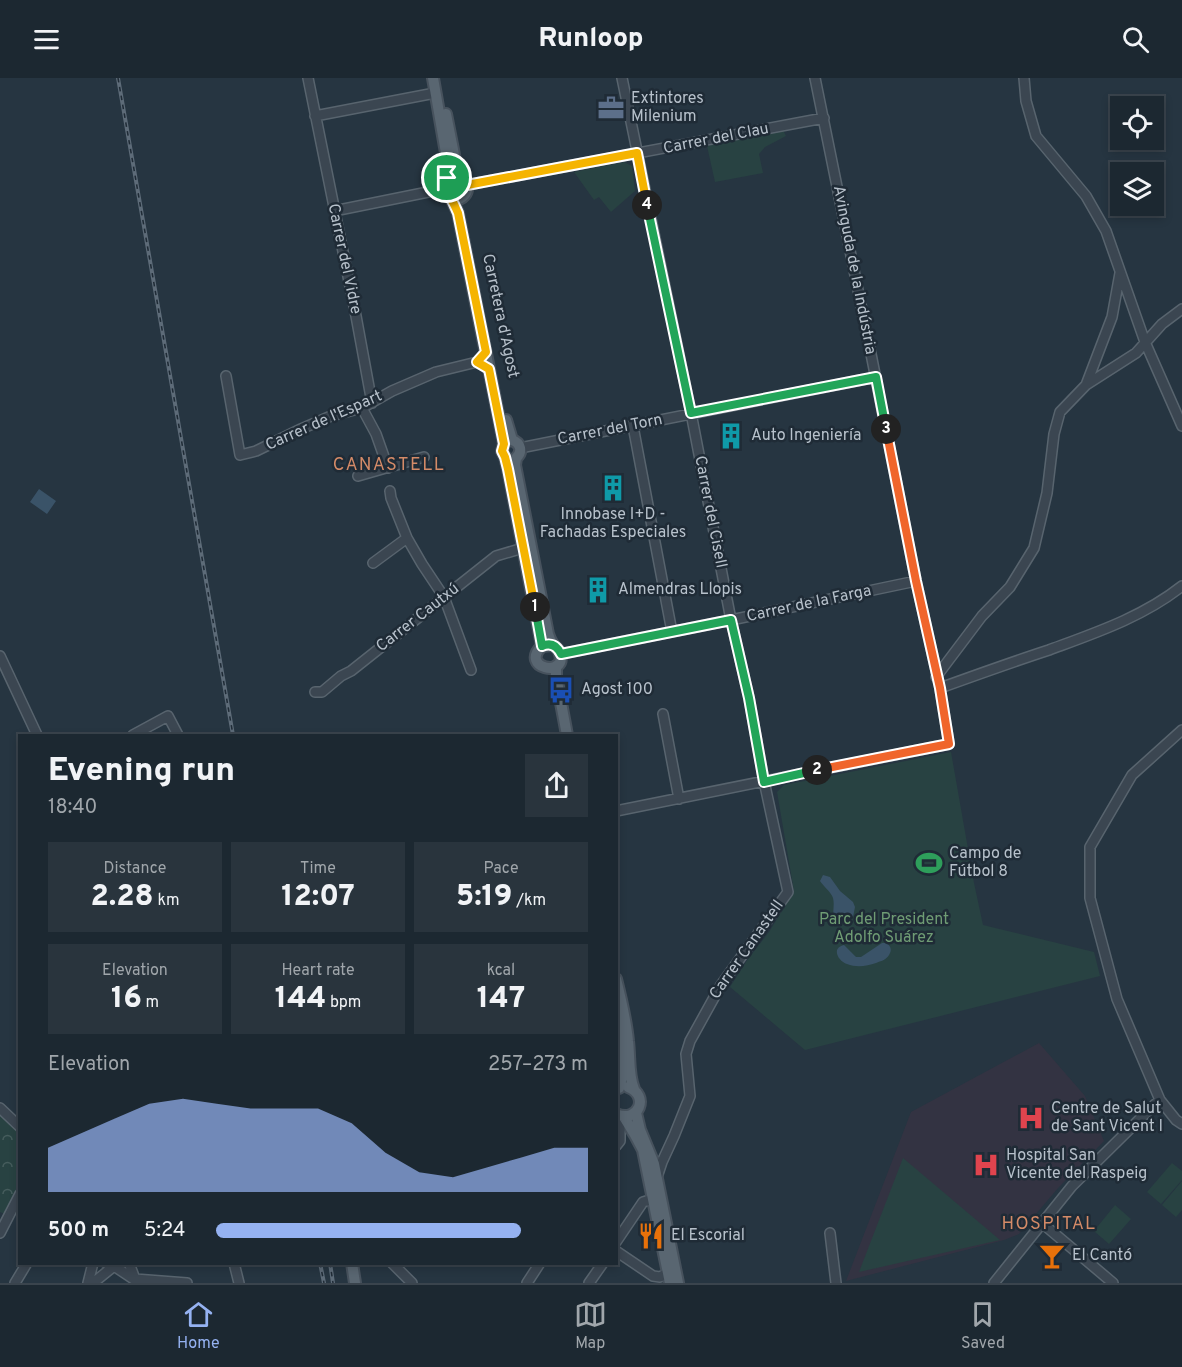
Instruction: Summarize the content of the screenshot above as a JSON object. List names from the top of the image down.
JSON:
{
  "streets": {
    "main road": ["Carretera d'Agost"],
    "street": [
      "Carrer del Clau",
      "Carrer del Vidre",
      "Avinguda de la Indústria",
      "Carrer de l'Espart",
      "Carrer del Torn",
      "Carrer del Cisell",
      "Carrer de la Farga",
      "Carrer Cautxú",
      "Carrer Canastell"
    ]
  },
  "crossings": [
    ["Carrer del Clau", "Avinguda de la Indústria"],
    ["Carrer del Clau", "Carretera d'Agost"],
    ["Carrer del Clau", "Carrer del Cisell"],
    ["Carrer del Vidre", "Carrer de l'Espart"],
    ["Avinguda de la Indústria", "Carrer del Torn"],
    ["Avinguda de la Indústria", "Carrer del Cisell"],
    ["Avinguda de la Indústria", "Carrer de la Farga"],
    ["Carretera d'Agost", "Carrer del Torn"],
    ["Carretera d'Agost", "Carrer de la Farga"],
    ["Carretera d'Agost", "Carrer Cautxú"],
    ["Carrer del Torn", "Carrer del Cisell"],
    ["Carrer del Cisell", "Carrer de la Farga"],
    ["Carrer del Cisell", "Carrer Canastell"]
  ],
  "districts": ["CANASTELL", "HOSPITAL"],
  "parks": ["Parc del President Adolfo Suárez"],
  "places": {
    "office": ["Extintores Milenium"],
    "building": ["Auto Ingeniería", "Innobase I+D - Fachadas Especiales", "Almendras Llopis"],
    "bus stop": ["Agost 100"],
    "sports": ["Campo de Fútbol 8"],
    "hospital": ["Centre de Salut de Sant Vicent I", "Hospital San Vicente del Raspeig"],
    "restaurant": ["El Escorial"],
    "bar": ["El Cantó"]
  },
  "page": {
    "header": "Runloop",
    "pins": [
      "4",
      "3",
      "1",
      "2"
    ],
    "heading": ["Evening run", "18:40"],
    "stats": [
      ["Distance", "2.28 km"],
      ["Time", "12:07"],
      ["Pace", "5:19 /km"],
      ["Elevation", "16 m"],
      ["Heart rate", "144 bpm"],
      ["kcal", "147"]
    ],
    "chart": ["Elevation", "257–273 m"],
    "list": [
      {
        "name": "500 m",
        "note": "5:24"
      }
    ],
    "tabs": ["Home", "Map", "Saved"]
  }
}
